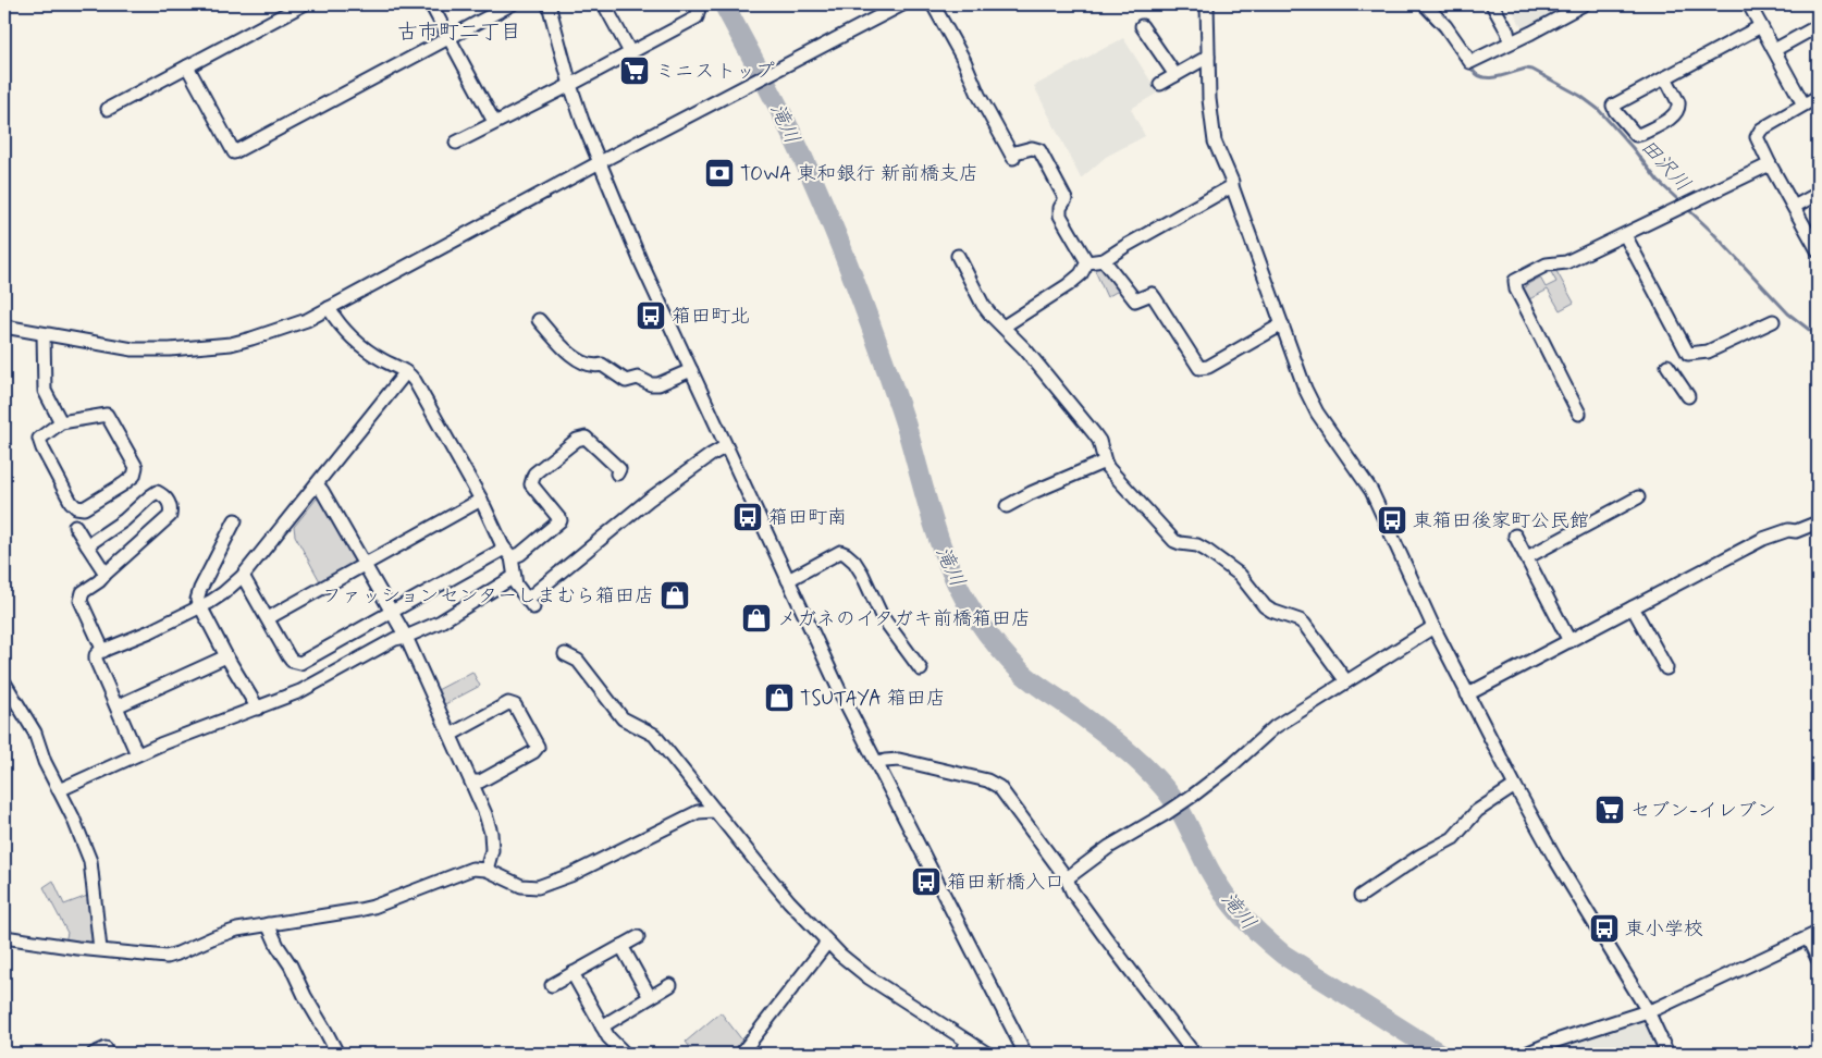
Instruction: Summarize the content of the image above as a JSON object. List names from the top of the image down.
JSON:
{
  "districts": ["古市町二丁目"],
  "water": ["滝川", "田沢川"],
  "places": {
    "supermarket": ["ミニストップ", "セブン-イレブン"],
    "bank": ["TOWA 東和銀行 新前橋支店"],
    "bus stop": [
      "箱田町北",
      "箱田町南",
      "東箱田後家町公民館",
      "箱田新橋入口",
      "東小学校"
    ],
    "shop": ["ファッションセンターしまむら箱田店", "メガネのイタガキ前橋箱田店", "TSUTAYA 箱田店"]
  }
}
